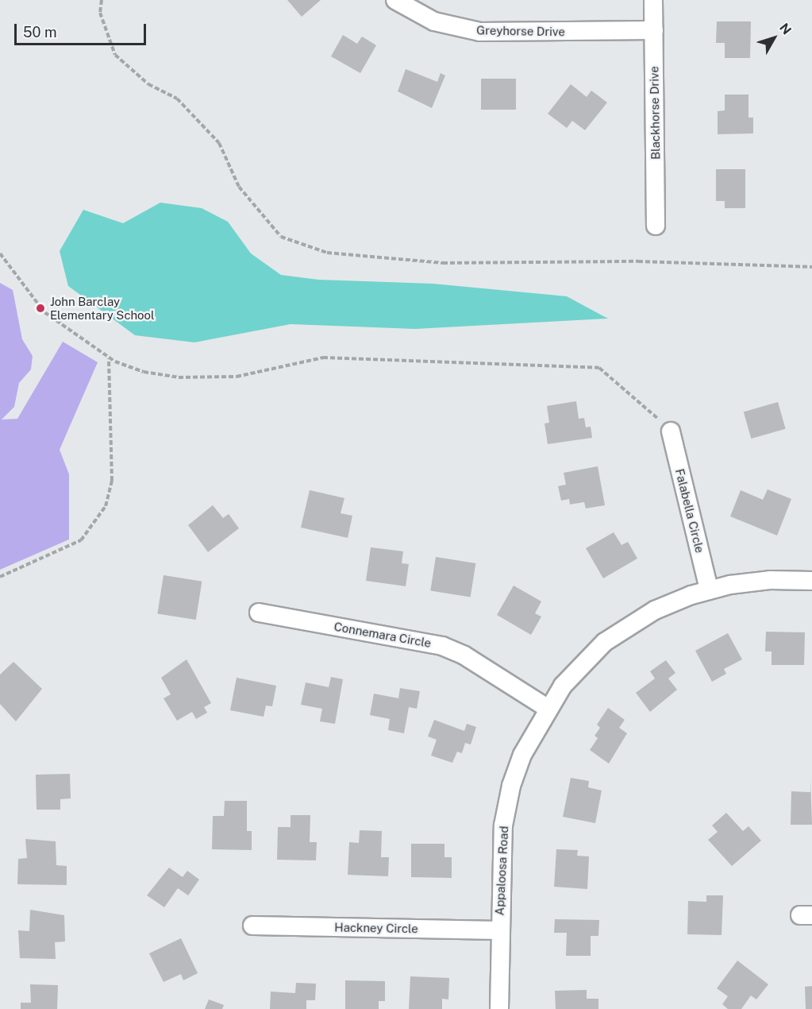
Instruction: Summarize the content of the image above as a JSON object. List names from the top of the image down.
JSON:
{
  "streets": {
    "street": [
      "Greyhorse Drive",
      "Blackhorse Drive",
      "Falabella Circle",
      "Connemara Circle",
      "Appaloosa Road",
      "Hackney Circle"
    ]
  },
  "crossings": [
    ["Greyhorse Drive", "Blackhorse Drive"],
    ["Falabella Circle", "Appaloosa Road"],
    ["Connemara Circle", "Appaloosa Road"],
    ["Appaloosa Road", "Hackney Circle"]
  ],
  "places": ["John Barclay Elementary School"],
  "scale_bar": "50 m",
  "north": "top right"
}
